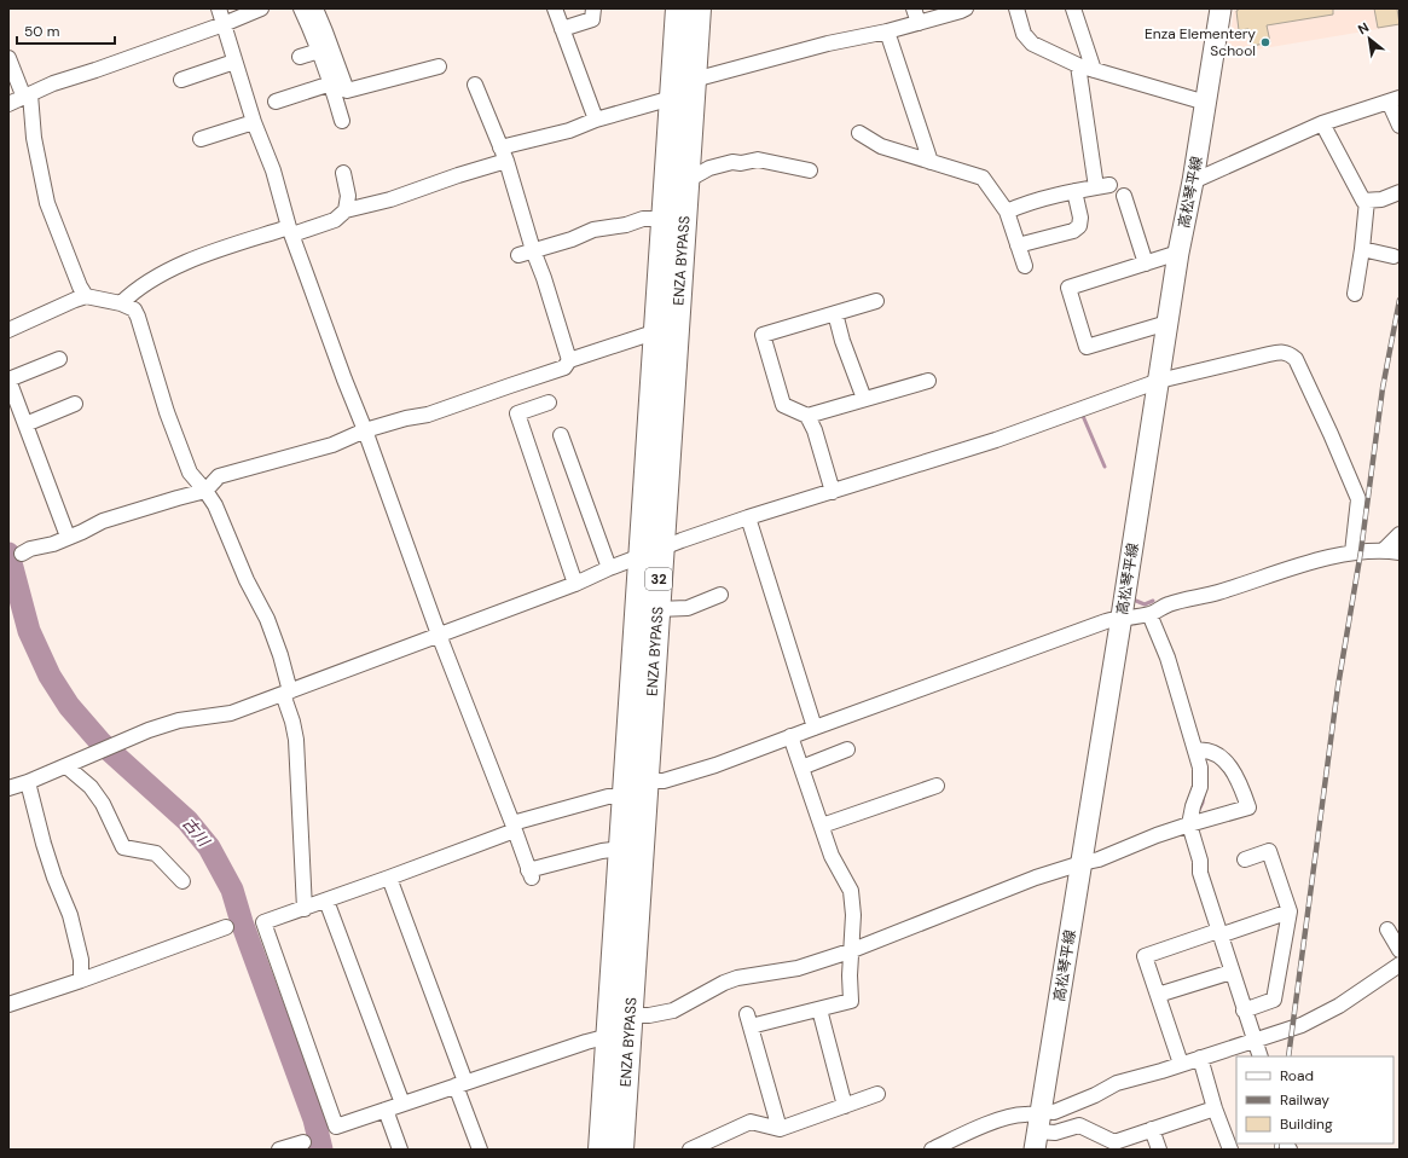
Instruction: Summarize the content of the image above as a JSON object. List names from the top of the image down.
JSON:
{
  "streets": {
    "highway": ["ENZA BYPASS", "32"],
    "main road": ["高松琴平線"]
  },
  "water": ["古川"],
  "places": ["Enza Elementery School"],
  "legend": ["Road", "Railway", "Building"],
  "scale_bar": "50 m",
  "north": "top left"
}
